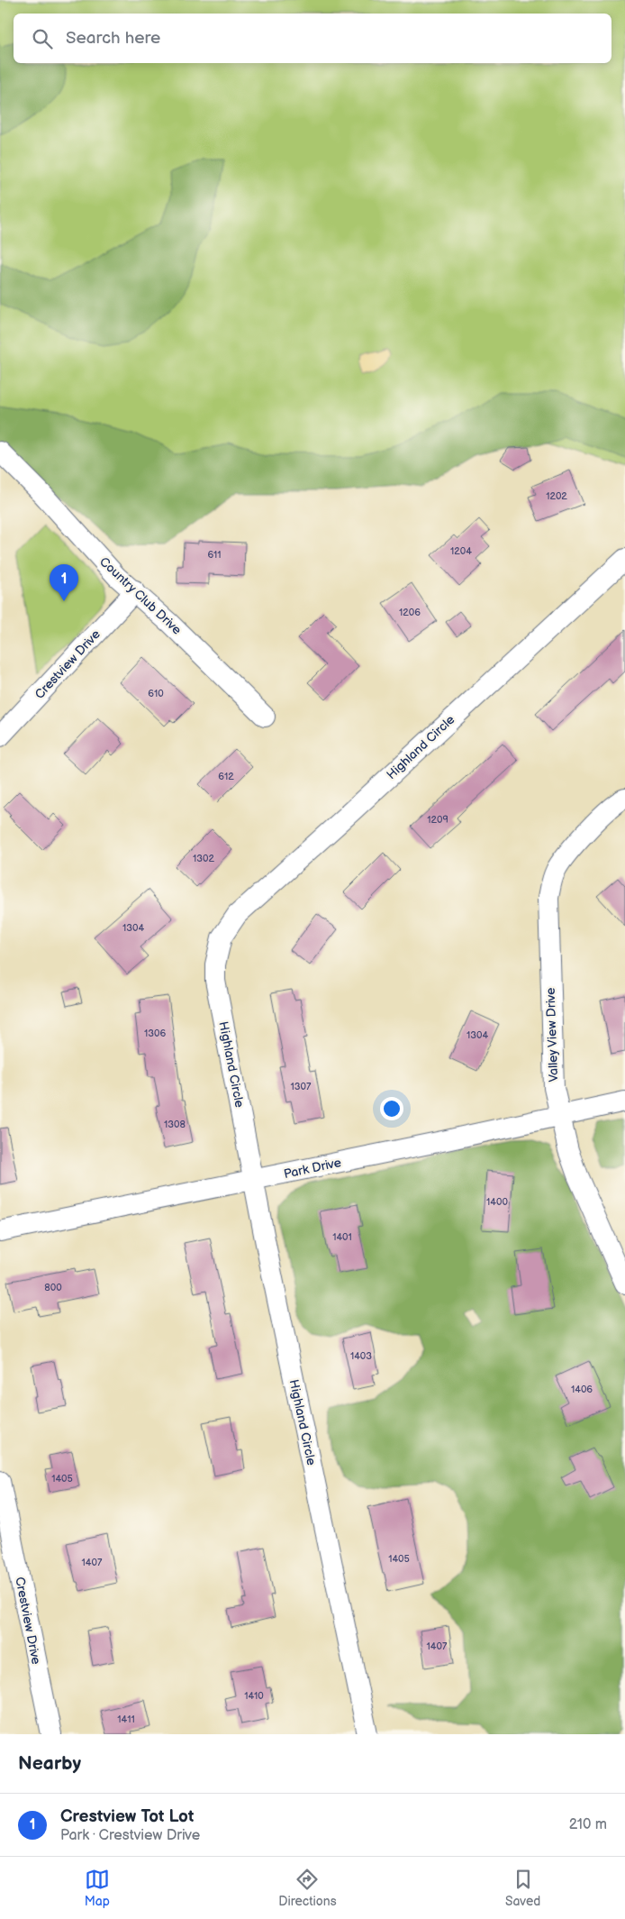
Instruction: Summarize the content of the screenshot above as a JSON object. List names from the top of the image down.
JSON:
{
  "streets": {
    "street": [
      "Country Club Drive",
      "Crestview Drive",
      "Highland Circle",
      "Valley View Drive",
      "Park Drive"
    ]
  },
  "crossings": [
    ["Country Club Drive", "Crestview Drive"],
    ["Highland Circle", "Park Drive"],
    ["Valley View Drive", "Park Drive"]
  ],
  "house_numbers": [
    "1202",
    "1204",
    "611",
    "1206",
    "610",
    "612",
    "1209",
    "1302",
    "1304",
    "1306",
    "1304",
    "1307",
    "1308",
    "1400",
    "1401",
    "800",
    "1403",
    "1406",
    "1405",
    "1405",
    "1407",
    "1407",
    "1410",
    "1411"
  ],
  "page": {
    "search": "Search here",
    "pins": "1",
    "heading": "Nearby",
    "list": [
      {
        "mark": "1",
        "name": "Crestview Tot Lot",
        "note": "Park · Crestview Drive",
        "value": "210 m"
      }
    ],
    "nav": ["Map", "Directions", "Saved"]
  }
}
